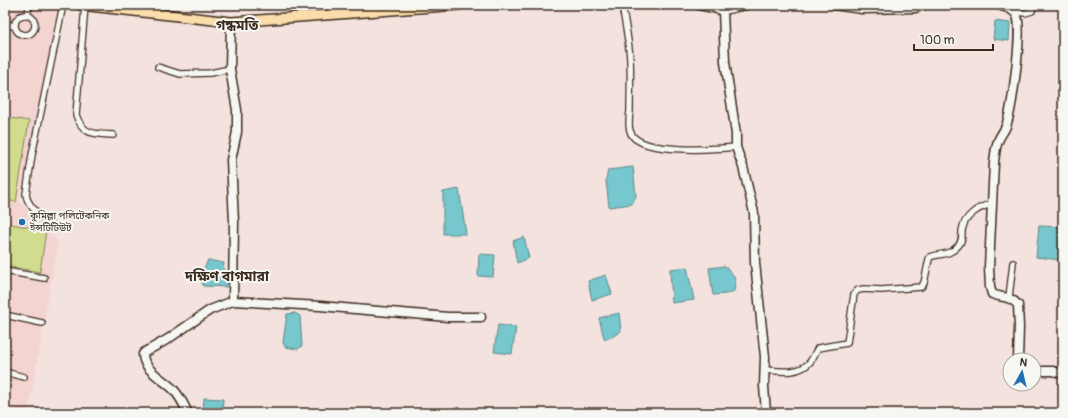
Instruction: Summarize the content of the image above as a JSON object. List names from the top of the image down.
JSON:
{
  "districts": ["গন্ধমতি", "দক্ষিণ বাগমারা"],
  "places": ["কুমিল্লা পলিটেকনিক ইন্সটিটিউট"],
  "scale_bar": "100 m",
  "north": "top"
}
